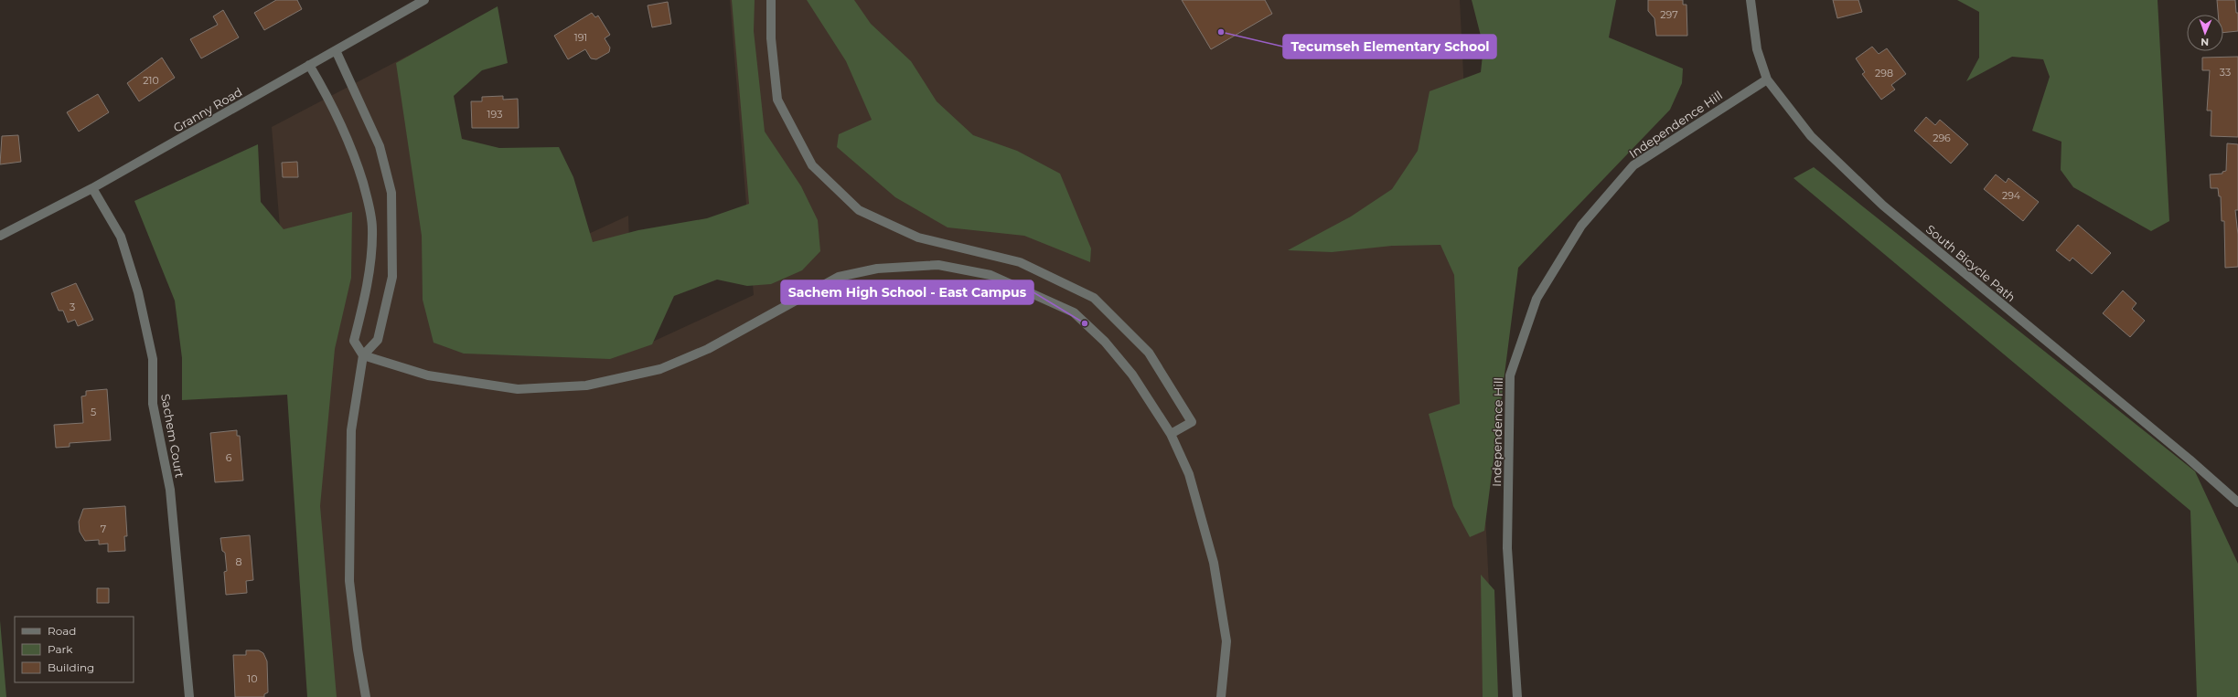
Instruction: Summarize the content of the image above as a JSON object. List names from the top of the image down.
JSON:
{
  "streets": {
    "street": [
      "Granny Road",
      "Independence Hill",
      "South Bicycle Path",
      "Sachem Court"
    ]
  },
  "crossings": [
    ["Granny Road", "Sachem Court"],
    ["Independence Hill", "South Bicycle Path"]
  ],
  "places": ["Tecumseh Elementary School", "Sachem High School - East Campus"],
  "house_numbers": [
    "297",
    "191",
    "33",
    "298",
    "210",
    "193",
    "296",
    "294",
    "3",
    "5",
    "6",
    "7",
    "8",
    "10"
  ],
  "legend": ["Road", "Park", "Building"],
  "north": "bottom"
}
